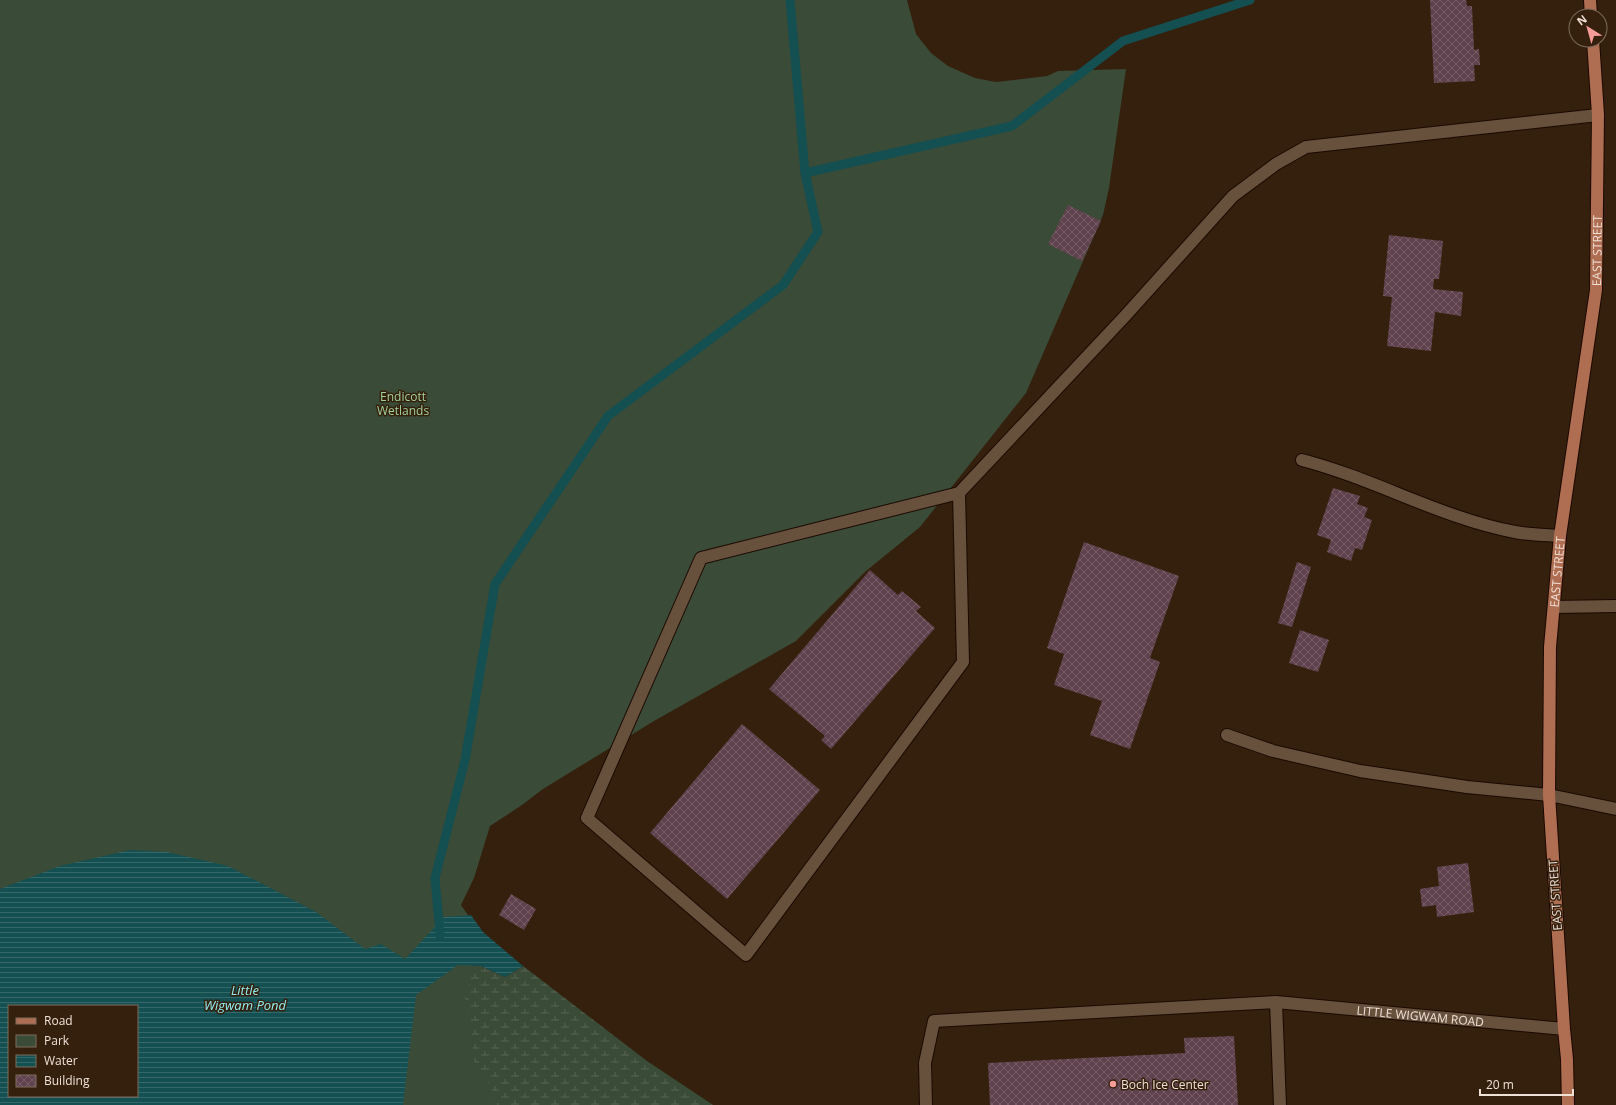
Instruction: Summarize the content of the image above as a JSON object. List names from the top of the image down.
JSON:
{
  "streets": {
    "main road": ["EAST STREET"],
    "street": ["LITTLE WIGWAM ROAD"]
  },
  "crossings": [
    ["EAST STREET", "LITTLE WIGWAM ROAD"]
  ],
  "water": ["Little Wigwam Pond"],
  "parks": ["Endicott Wetlands"],
  "places": ["Boch Ice Center"],
  "legend": [
    "Road",
    "Park",
    "Water",
    "Building"
  ],
  "scale_bar": "20 m",
  "north": "top left"
}
